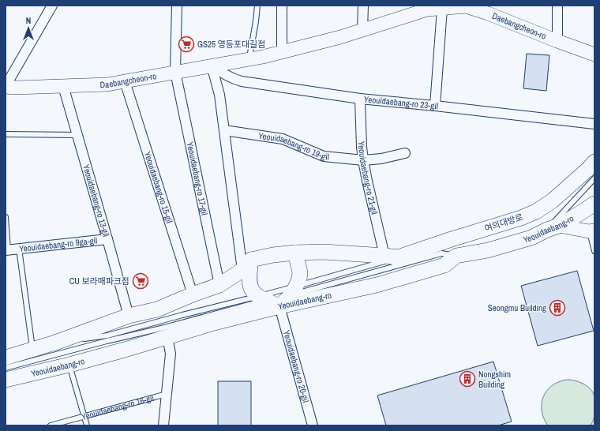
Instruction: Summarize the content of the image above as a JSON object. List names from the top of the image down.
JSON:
{
  "streets": {
    "main road": ["Daebangcheon-ro", "여의대방로", "Yeouidaebang-ro"],
    "street": [
      "Yeouidaebang-ro 23-gil",
      "Yeouidaebang-ro 19-gil",
      "Yeouidaebang-ro 21-gil",
      "Yeouidaebang-ro 17-gil",
      "Yeouidaebang-ro 15-gil",
      "Yeouidaebang-ro 13-gil",
      "Yeouidaebang-ro 9ga-gil",
      "Yeouidaebang-ro 20-gil",
      "Yeouidaebang-ro 16-gil"
    ]
  },
  "crossings": [
    ["Daebangcheon-ro", "Yeouidaebang-ro 23-gil"],
    ["Daebangcheon-ro", "Yeouidaebang-ro 17-gil"],
    ["Daebangcheon-ro", "Yeouidaebang-ro 15-gil"],
    ["Daebangcheon-ro", "Yeouidaebang-ro 13-gil"],
    ["Yeouidaebang-ro 23-gil", "Yeouidaebang-ro 21-gil"],
    ["Yeouidaebang-ro 19-gil", "Yeouidaebang-ro 21-gil"],
    ["Yeouidaebang-ro 21-gil", "여의대방로"],
    ["Yeouidaebang-ro 13-gil", "Yeouidaebang-ro 9ga-gil"],
    ["Yeouidaebang-ro", "Yeouidaebang-ro 20-gil"],
    ["Yeouidaebang-ro", "Yeouidaebang-ro 16-gil"]
  ],
  "places": {
    "supermarket": ["GS25 영등포대길점", "CU 보라매파크점"],
    "building": ["Seongmu Building", "Nongshim Building"]
  },
  "north": "top"
}
